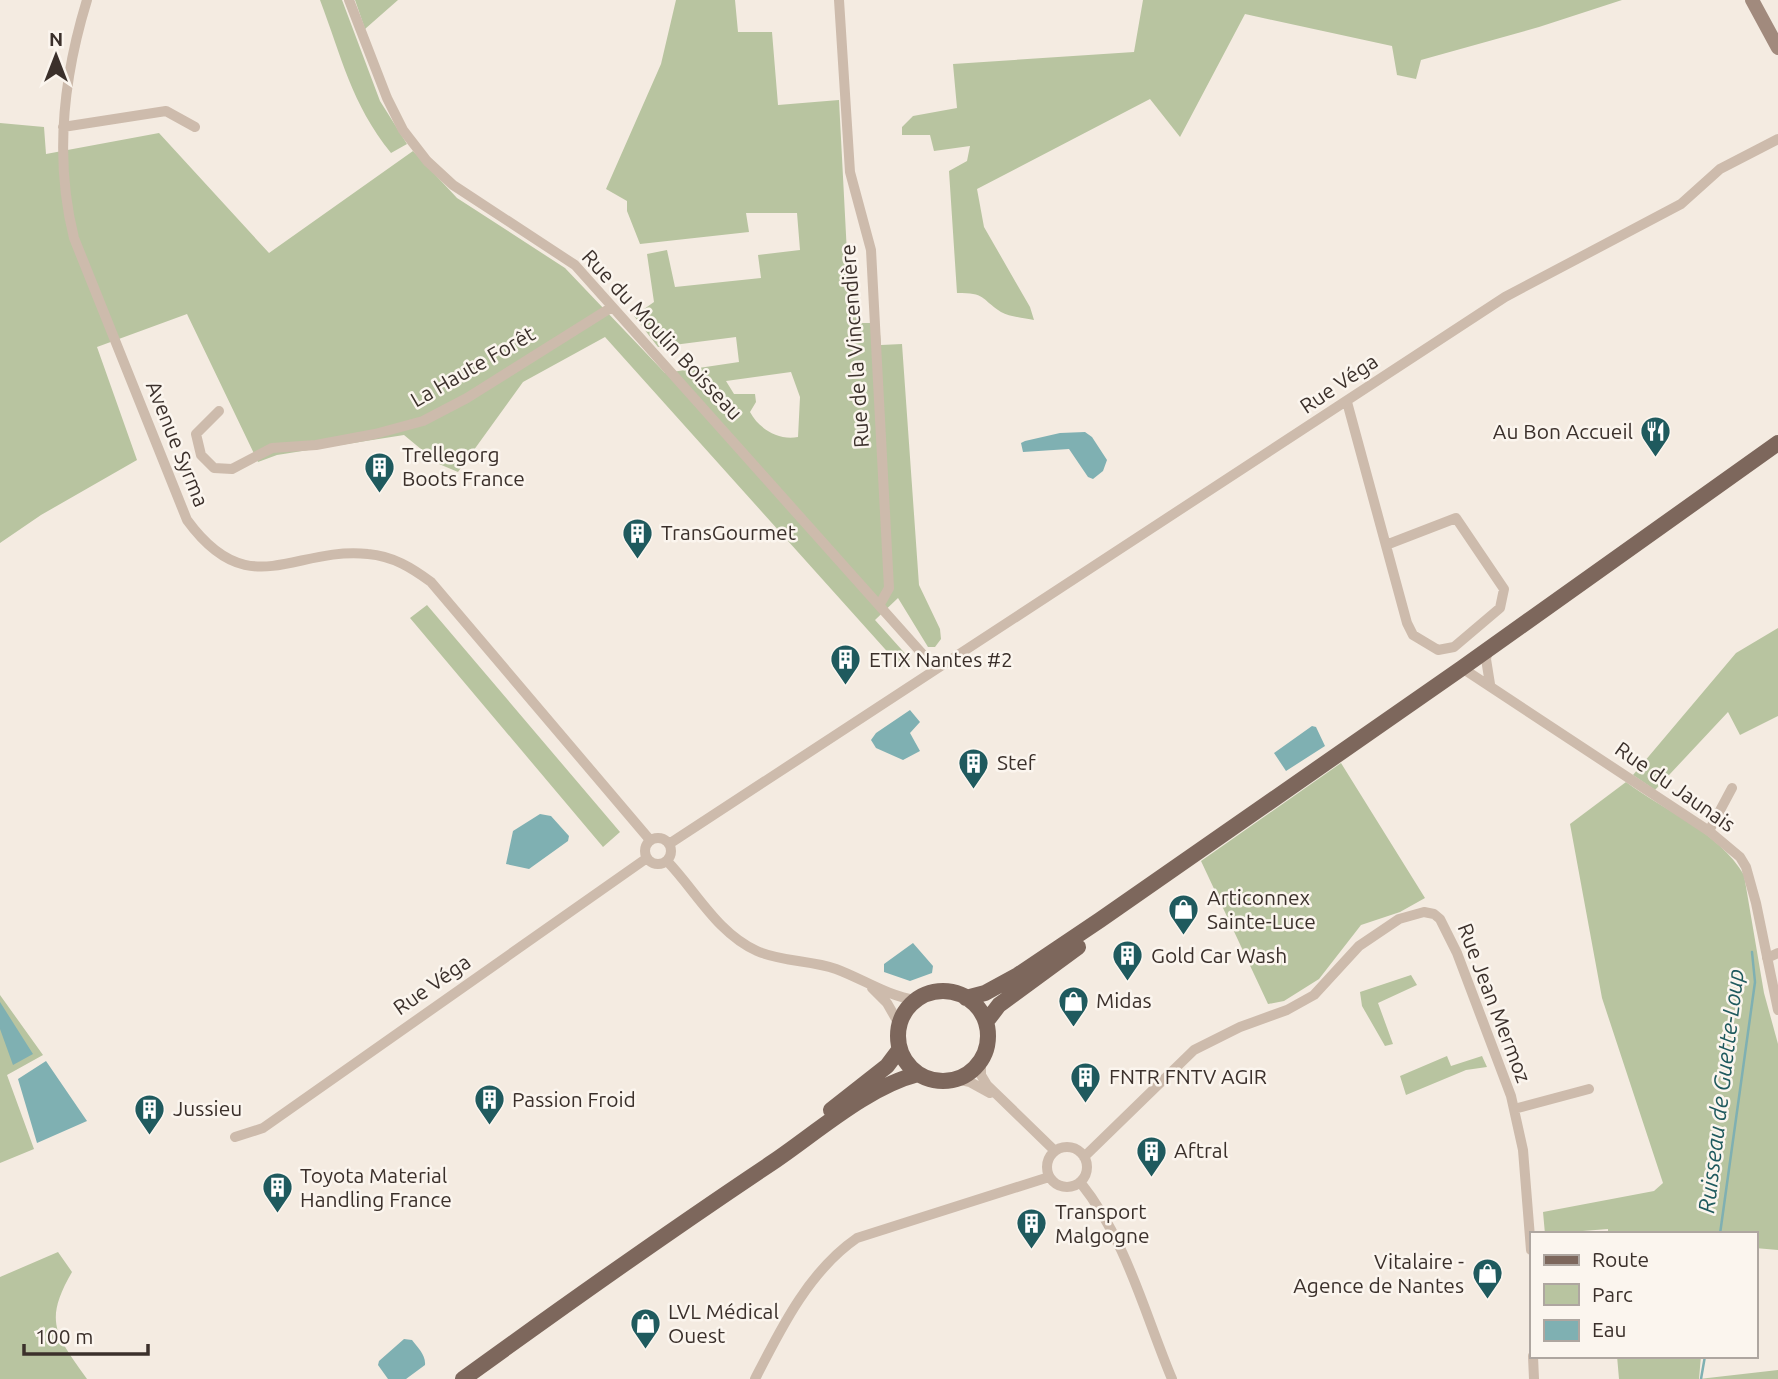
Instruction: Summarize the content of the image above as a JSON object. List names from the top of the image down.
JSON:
{
  "streets": {
    "street": [
      "Rue du Moulin Boisseau",
      "Rue de la Vincendière",
      "La Haute Forêt",
      "Rue Véga",
      "Avenue Syrma",
      "Rue du Jaunais",
      "Rue Jean Mermoz"
    ]
  },
  "crossings": [
    ["Rue du Moulin Boisseau", "Rue de la Vincendière"],
    ["Rue du Moulin Boisseau", "La Haute Forêt"],
    ["Rue du Moulin Boisseau", "Rue Véga"],
    ["Rue Véga", "Avenue Syrma"]
  ],
  "water": ["Ruisseau de Guette-Loup"],
  "places": {
    "restaurant": ["Au Bon Accueil"],
    "building": [
      "Trellegorg Boots France",
      "TransGourmet",
      "ETIX Nantes #2",
      "Stef",
      "Gold Car Wash",
      "FNTR FNTV AGIR",
      "Passion Froid",
      "Jussieu",
      "Aftral",
      "Toyota Material Handling France",
      "Transport Malgogne"
    ],
    "shop": [
      "Articonnex Sainte-Luce",
      "Midas",
      "Vitalaire - Agence de Nantes",
      "LVL Médical Ouest"
    ]
  },
  "legend": ["Route", "Parc", "Eau"],
  "scale_bar": "100 m",
  "north": "top"
}
